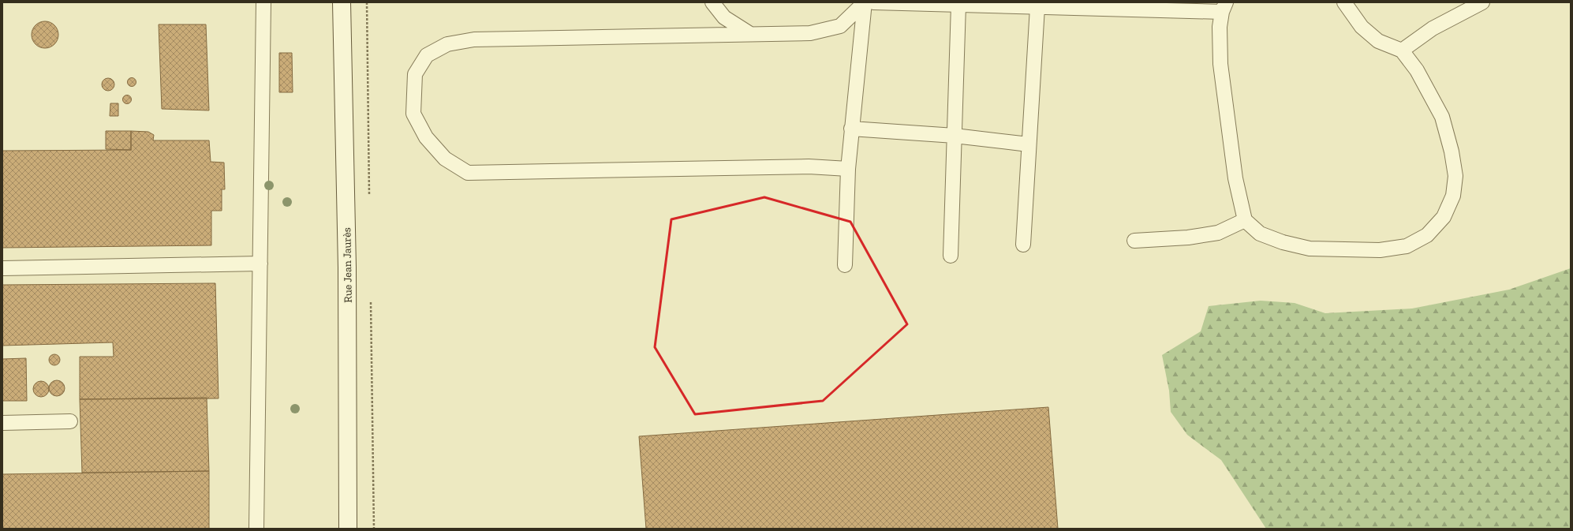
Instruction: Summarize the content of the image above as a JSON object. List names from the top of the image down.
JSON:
{
  "streets": {
    "street": ["Rue Jean Jaurès"]
  }
}
